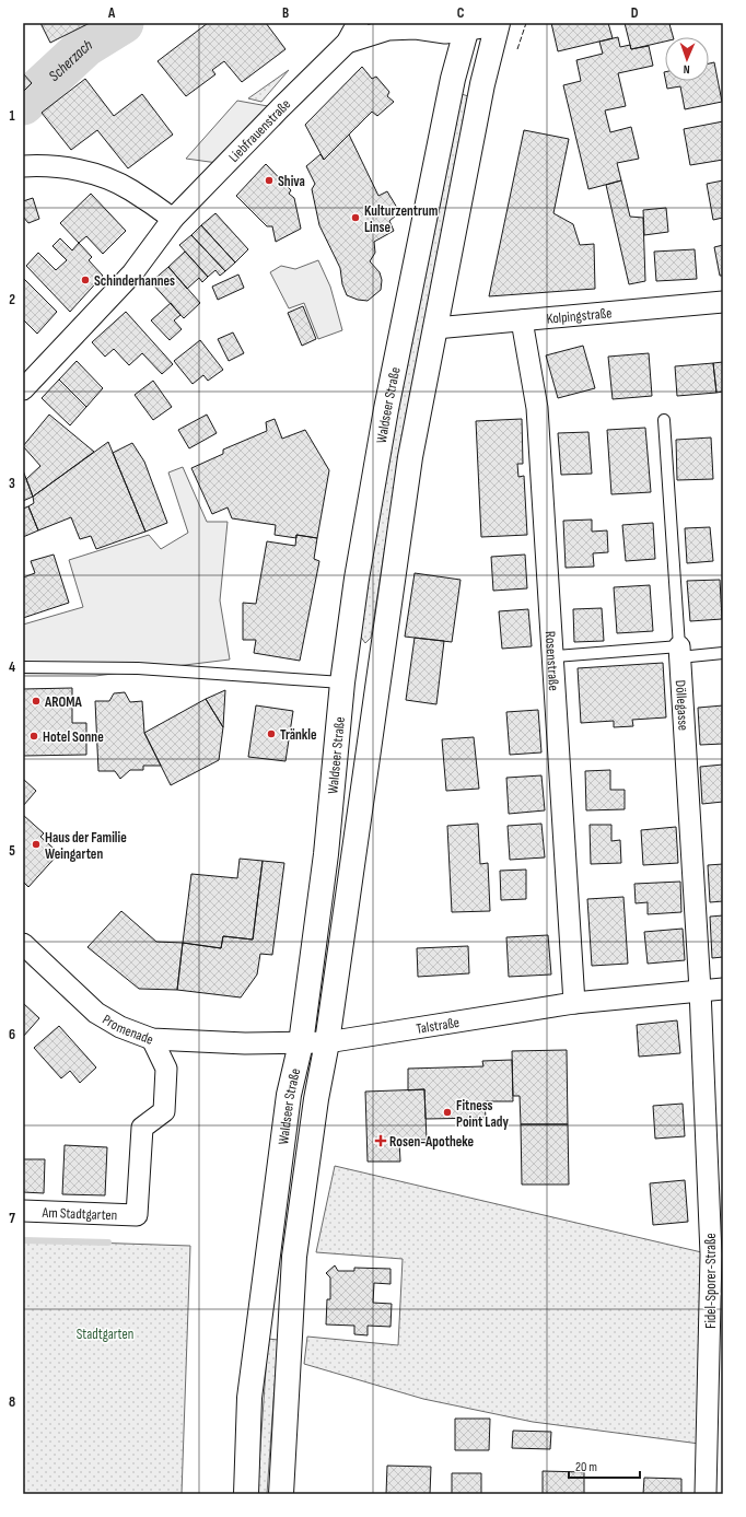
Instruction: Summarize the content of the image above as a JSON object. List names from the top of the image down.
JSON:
{
  "streets": {
    "main road": ["Waldseer Straße"],
    "street": [
      "Liebfrauenstraße",
      "Kolpingstraße",
      "Rosenstraße",
      "Döllegasse",
      "Talstraße",
      "Promenade",
      "Am Stadtgarten",
      "Fidel-Sporer-Straße"
    ]
  },
  "crossings": [
    ["Liebfrauenstraße", "Waldseer Straße"],
    ["Kolpingstraße", "Waldseer Straße"],
    ["Kolpingstraße", "Rosenstraße"],
    ["Waldseer Straße", "Talstraße"],
    ["Rosenstraße", "Talstraße"],
    ["Döllegasse", "Talstraße"],
    ["Döllegasse", "Fidel-Sporer-Straße"],
    ["Talstraße", "Promenade"],
    ["Talstraße", "Fidel-Sporer-Straße"],
    ["Promenade", "Am Stadtgarten"]
  ],
  "water": ["Scherzach"],
  "parks": ["Stadtgarten"],
  "places": {
    "other": [
      "Shiva",
      "Kulturzentrum Linse",
      "Schinderhannes",
      "AROMA",
      "Tränkle",
      "Hotel Sonne",
      "Haus der Familie Weingarten",
      "Fitness Point Lady"
    ],
    "health": ["Rosen-Apotheke"]
  },
  "scale_bar": "20 m",
  "north": "bottom",
  "grid": {
    "columns": [
      "A",
      "B",
      "C",
      "D"
    ],
    "rows": [
      "1",
      "2",
      "3",
      "4",
      "5",
      "6",
      "7",
      "8"
    ]
  }
}
